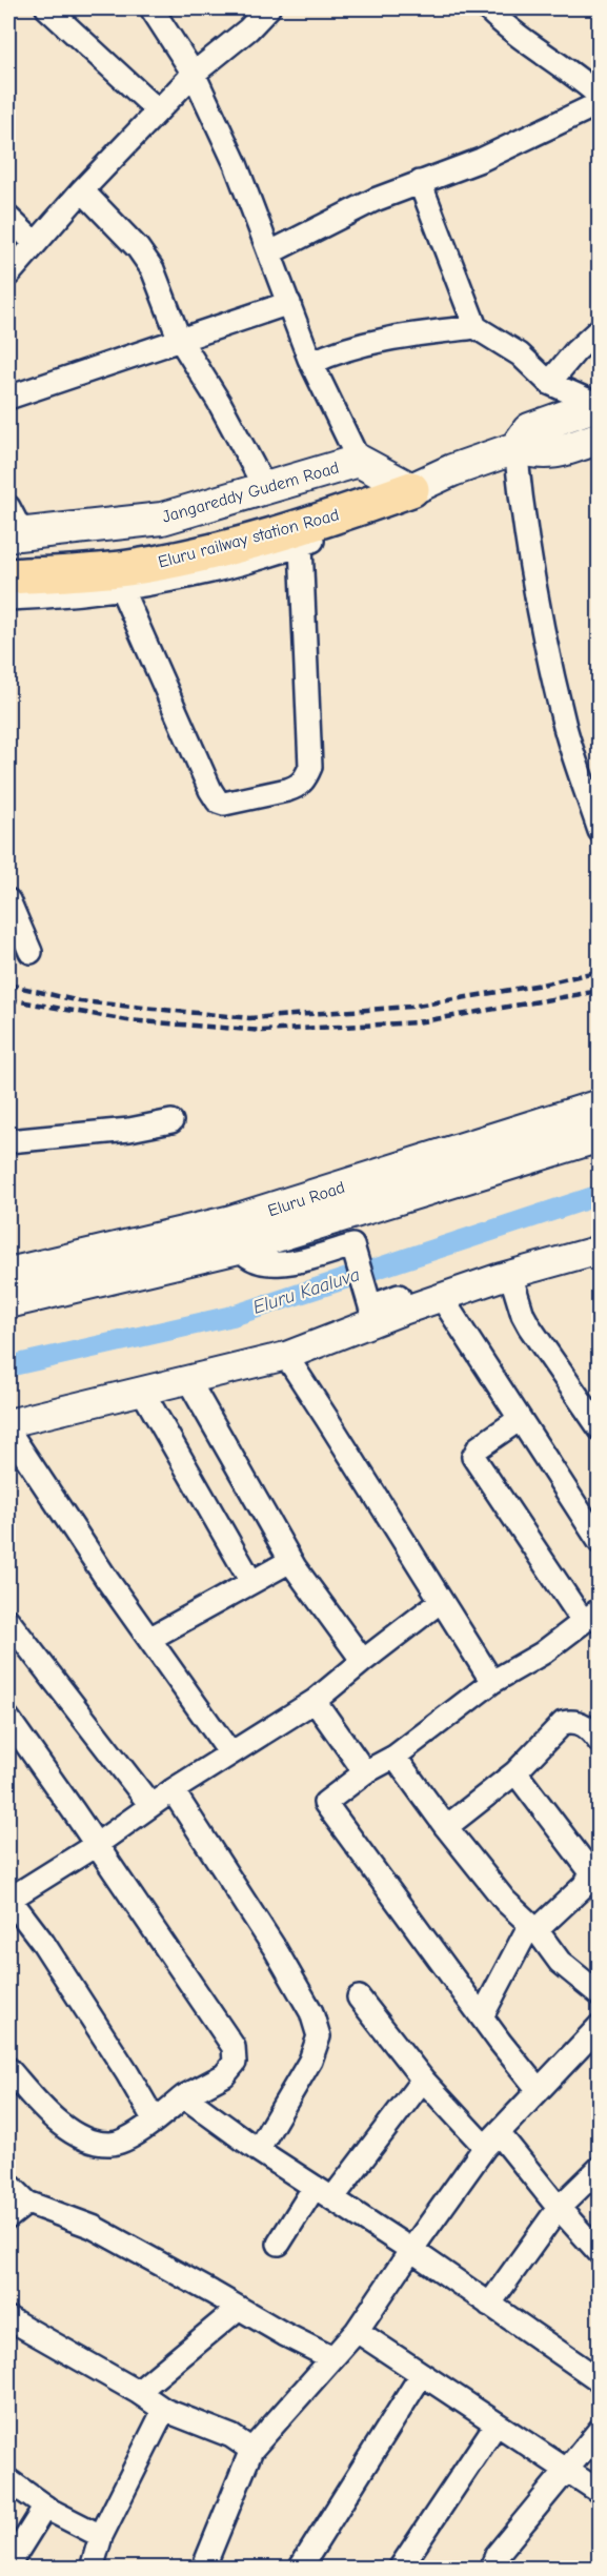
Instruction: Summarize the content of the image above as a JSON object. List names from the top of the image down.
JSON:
{
  "streets": {
    "main road": ["Jangareddy Gudem Road", "Eluru railway station Road", "Eluru Road"]
  },
  "crossings": [
    ["Jangareddy Gudem Road", "Eluru railway station Road"]
  ],
  "water": ["Eluru Kaaluva"]
}
